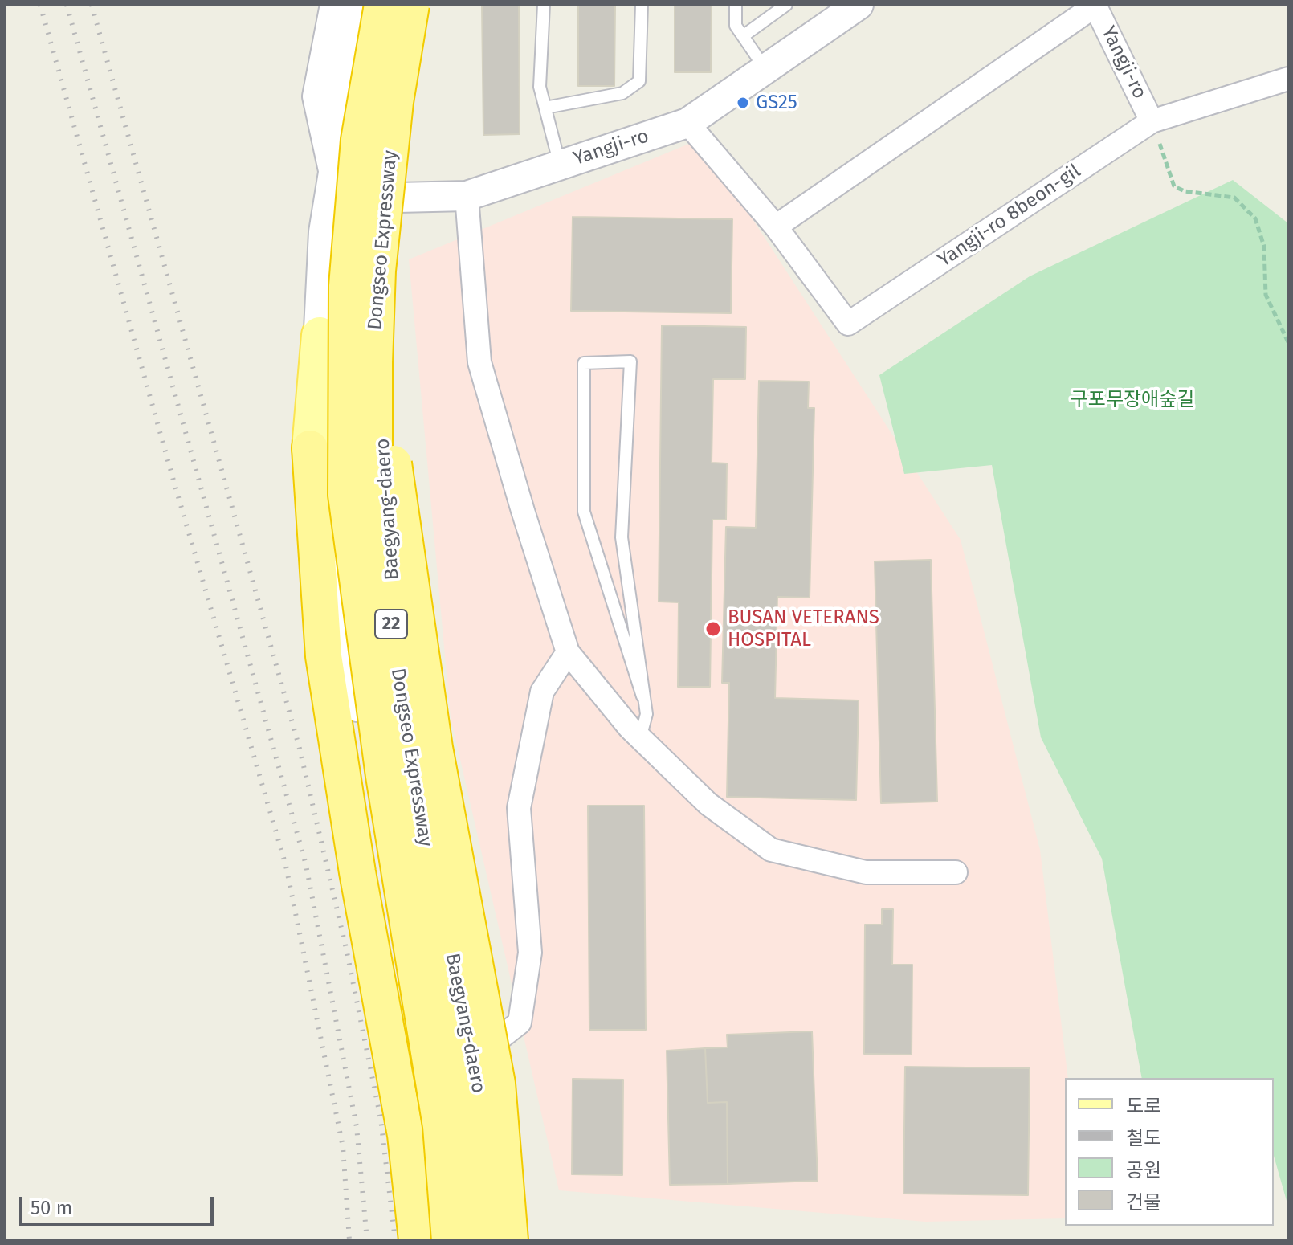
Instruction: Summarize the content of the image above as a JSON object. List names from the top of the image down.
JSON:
{
  "streets": {
    "highway": ["Dongseo Expressway", "22"],
    "main road": ["Baegyang-daero"],
    "street": ["Yangji-ro", "Yangji-ro 8beon-gil"]
  },
  "crossings": [
    ["Yangji-ro", "Yangji-ro 8beon-gil"],
    ["Yangji-ro", "Baegyang-daero"]
  ],
  "parks": ["구포무장애숲길"],
  "places": ["GS25", "BUSAN VETERANS HOSPITAL"],
  "legend": [
    "도로",
    "철도",
    "공원",
    "건물"
  ],
  "scale_bar": "50 m"
}
